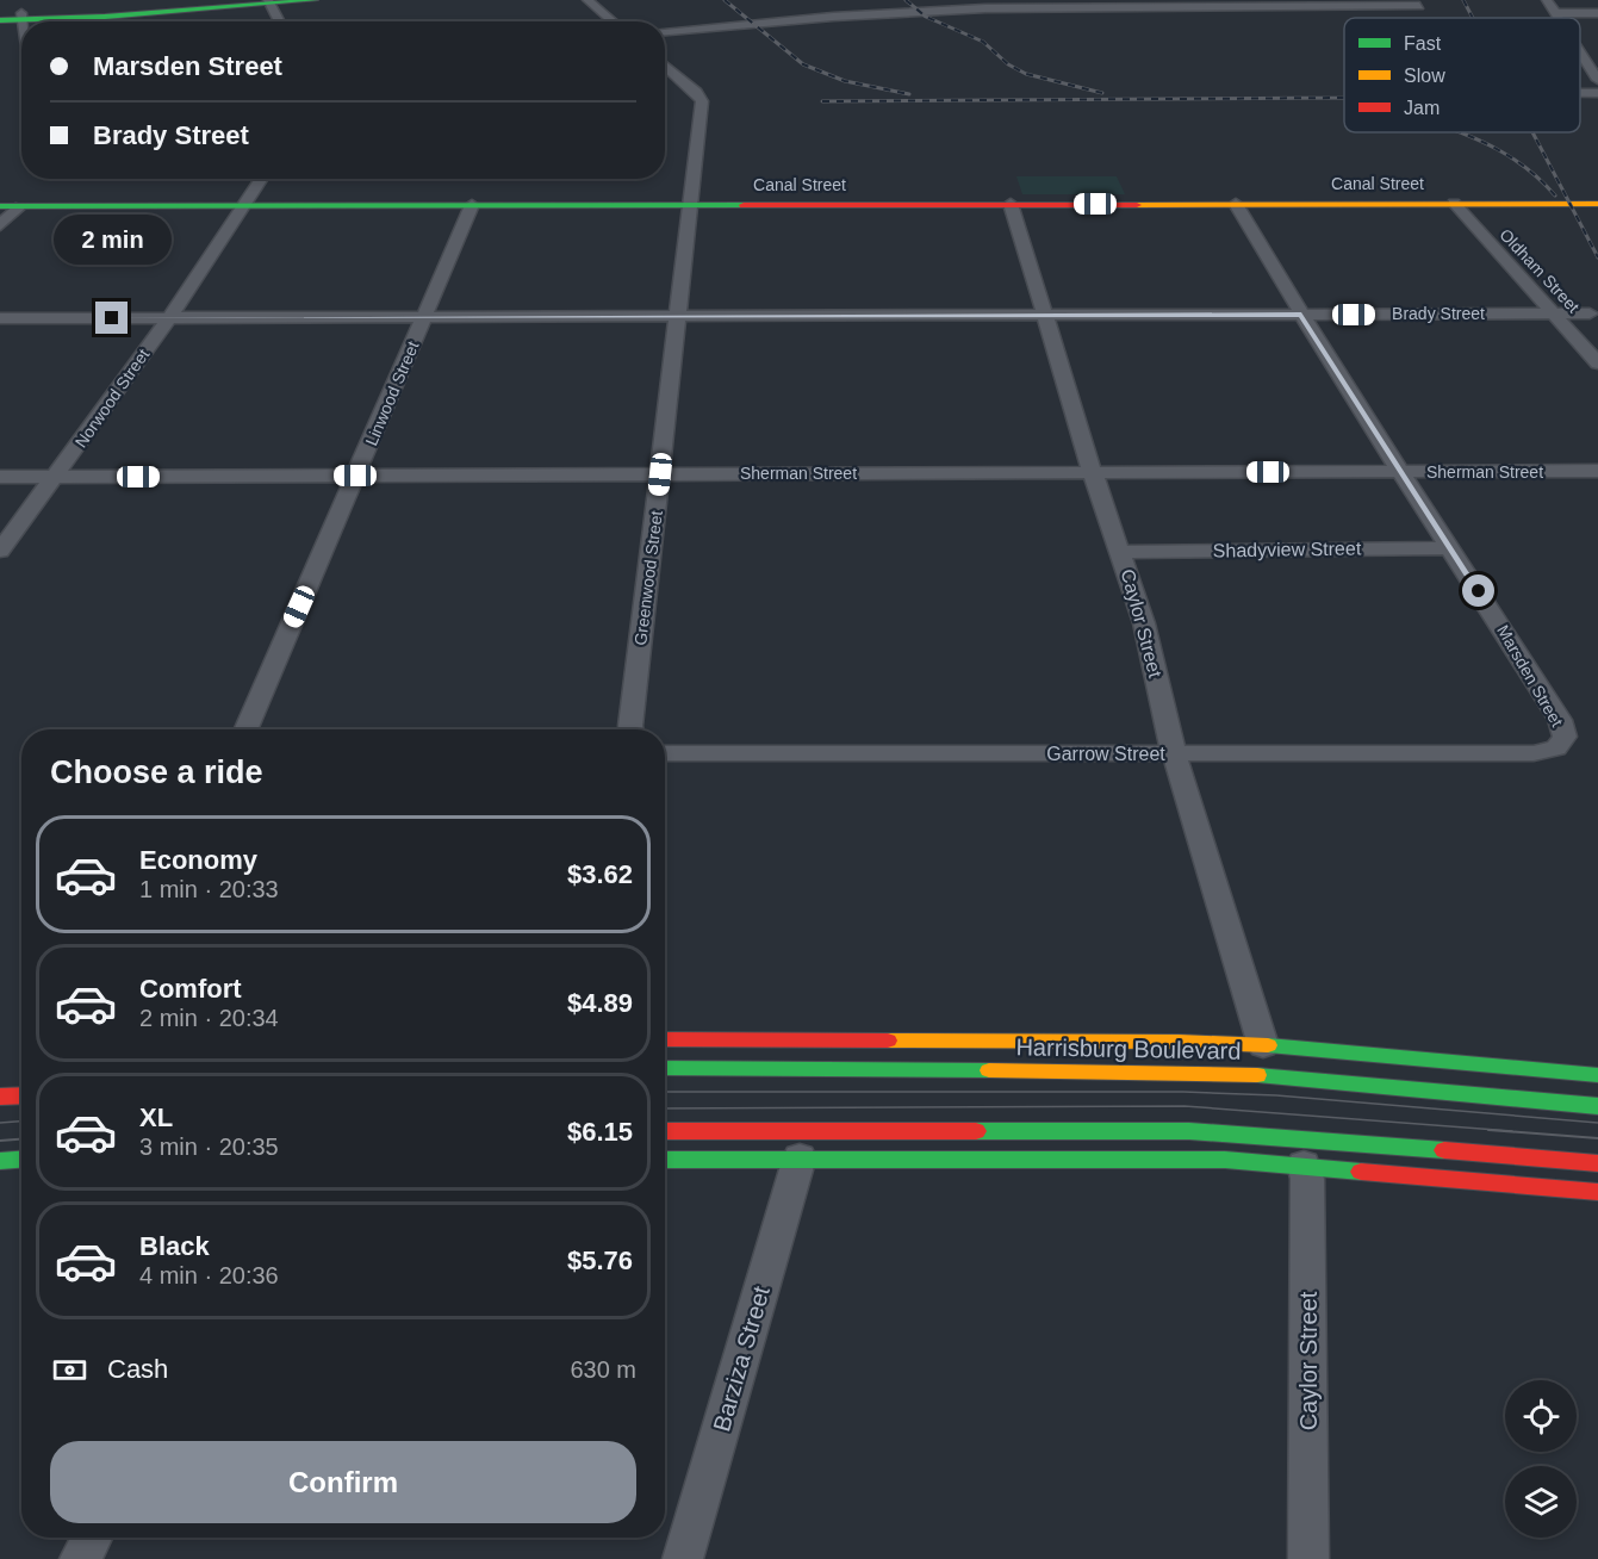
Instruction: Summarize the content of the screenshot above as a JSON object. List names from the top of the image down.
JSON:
{
  "streets": {
    "main road": ["Canal Street", "Harrisburg Boulevard"],
    "street": [
      "Oldham Street",
      "Brady Street",
      "Linwood Street",
      "Norwood Street",
      "Sherman Street",
      "Shadyview Street",
      "Greenwood Street",
      "Caylor Street",
      "Marsden Street",
      "Garrow Street",
      "Barziza Street"
    ]
  },
  "crossings": [
    ["Canal Street", "Oldham Street"],
    ["Canal Street", "Linwood Street"],
    ["Canal Street", "Norwood Street"],
    ["Canal Street", "Greenwood Street"],
    ["Canal Street", "Caylor Street"],
    ["Canal Street", "Marsden Street"],
    ["Oldham Street", "Brady Street"],
    ["Brady Street", "Linwood Street"],
    ["Brady Street", "Norwood Street"],
    ["Brady Street", "Greenwood Street"],
    ["Brady Street", "Caylor Street"],
    ["Brady Street", "Marsden Street"],
    ["Linwood Street", "Sherman Street"],
    ["Norwood Street", "Sherman Street"],
    ["Sherman Street", "Greenwood Street"],
    ["Sherman Street", "Caylor Street"],
    ["Sherman Street", "Marsden Street"],
    ["Shadyview Street", "Caylor Street"],
    ["Shadyview Street", "Marsden Street"],
    ["Caylor Street", "Garrow Street"],
    ["Marsden Street", "Garrow Street"]
  ],
  "legend": ["Fast", "Slow", "Jam"],
  "page": {
    "banner": ["Marsden Street", "Brady Street"],
    "bubble": "2 min",
    "heading": "Choose a ride",
    "list": [
      {
        "name": "Economy",
        "note": "1 min · 20:33",
        "value": "$3.62"
      },
      {
        "name": "Comfort",
        "note": "2 min · 20:34",
        "value": "$4.89"
      },
      {
        "name": "XL",
        "note": "3 min · 20:35",
        "value": "$6.15"
      },
      {
        "name": "Black",
        "note": "4 min · 20:36",
        "value": "$5.76"
      }
    ],
    "pay": ["Cash", "630 m"],
    "buttons": "Confirm"
  }
}
